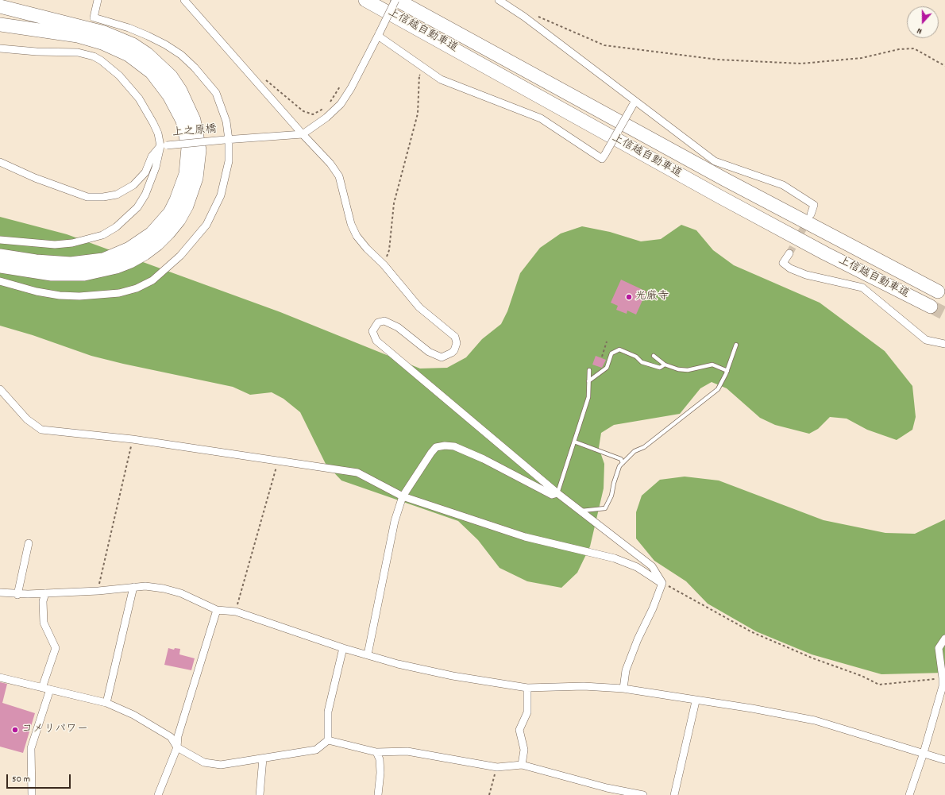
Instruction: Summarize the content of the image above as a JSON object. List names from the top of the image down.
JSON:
{
  "streets": {
    "highway": ["上信越自動車道"],
    "street": ["上之原橋"]
  },
  "places": ["光厳寺", "コメリパワー"],
  "scale_bar": "50 m",
  "north": "bottom"
}
